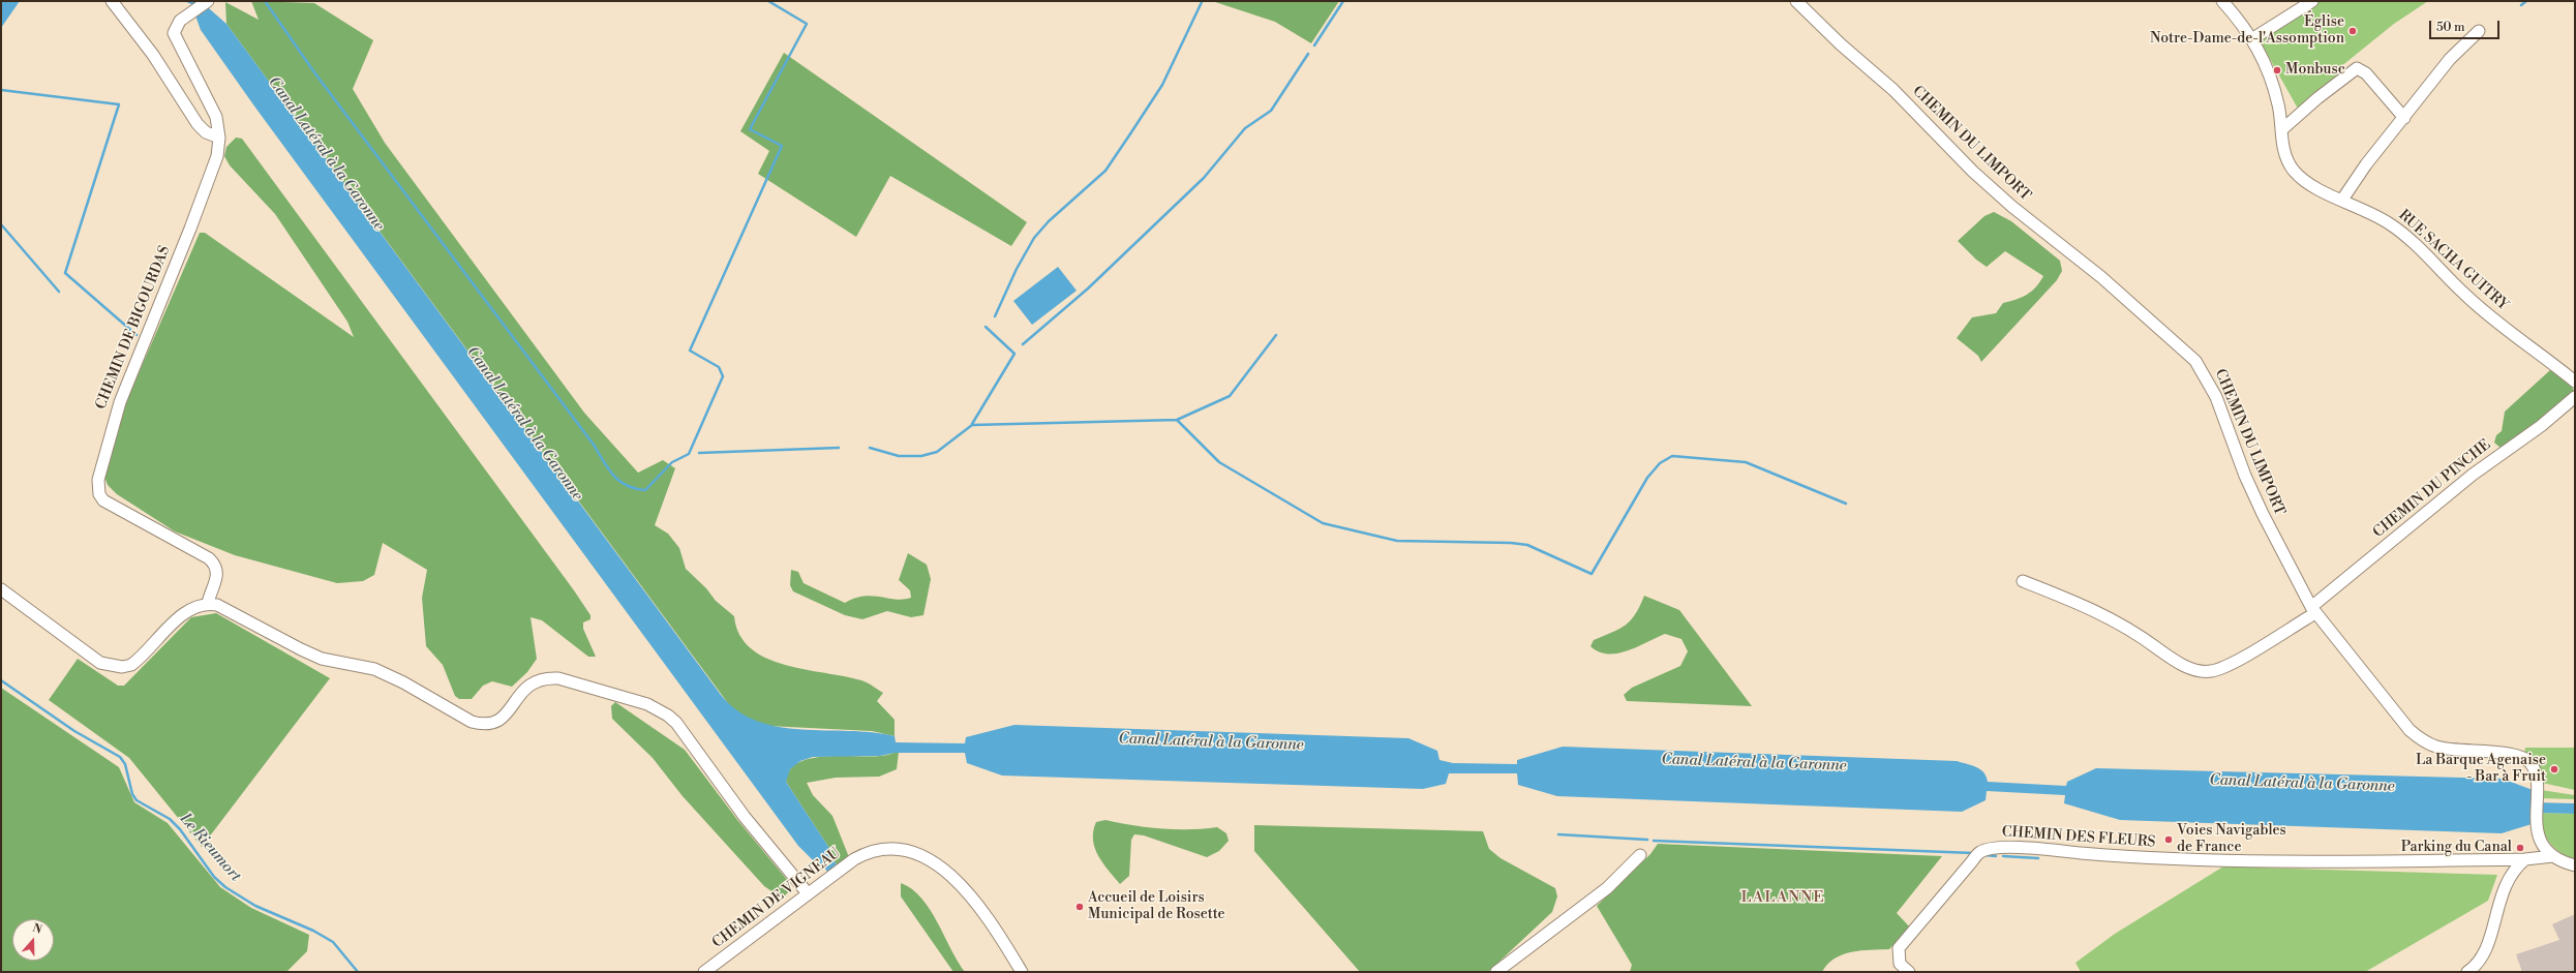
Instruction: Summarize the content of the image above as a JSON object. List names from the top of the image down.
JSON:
{
  "streets": {
    "street": [
      "CHEMIN DU LIMPORT",
      "RUE SACHA GUITRY",
      "CHEMIN DE BIGOURDAS",
      "CHEMIN DU PINCHE",
      "CHEMIN DES FLEURS",
      "CHEMIN DE VIGNEAU"
    ]
  },
  "crossings": [
    ["CHEMIN DU LIMPORT", "CHEMIN DU PINCHE"],
    ["CHEMIN DU LIMPORT", "CHEMIN DES FLEURS"]
  ],
  "districts": ["LALANNE"],
  "water": ["Canal Latéral à la Garonne", "Le Rieumort"],
  "places": [
    "Église Notre-Dame-de-l'Assomption",
    "Monbusc",
    "La Barque Agenaise - Bar à Fruit",
    "Voies Navigables de France",
    "Parking du Canal",
    "Accueil de Loisirs Municipal de Rosette"
  ],
  "scale_bar": "50 m",
  "north": "top"
}
